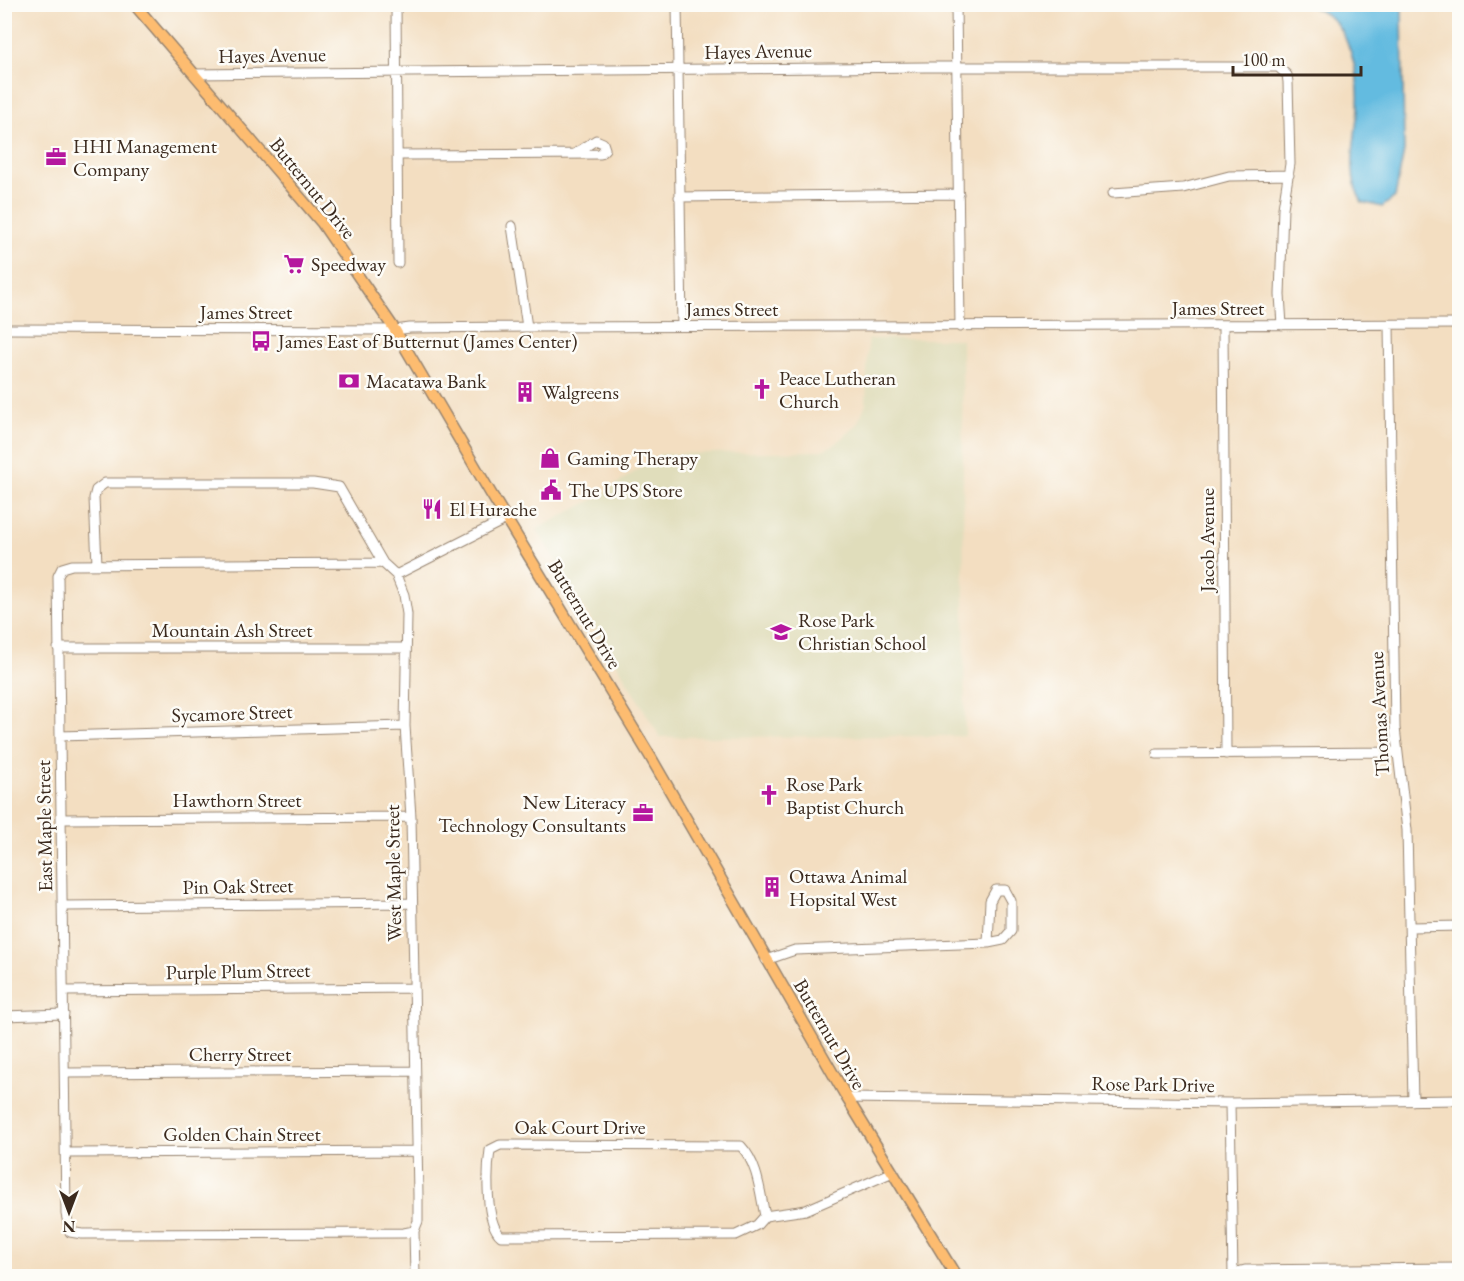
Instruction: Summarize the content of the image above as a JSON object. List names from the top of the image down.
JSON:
{
  "streets": {
    "main road": ["Butternut Drive"],
    "street": [
      "Hayes Avenue",
      "James Street",
      "Jacob Avenue",
      "Mountain Ash Street",
      "Sycamore Street",
      "Thomas Avenue",
      "Hawthorn Street",
      "East Maple Street",
      "West Maple Street",
      "Pin Oak Street",
      "Purple Plum Street",
      "Cherry Street",
      "Rose Park Drive",
      "Oak Court Drive",
      "Golden Chain Street"
    ]
  },
  "crossings": [
    ["Hayes Avenue", "Butternut Drive"],
    ["Butternut Drive", "James Street"],
    ["Butternut Drive", "Rose Park Drive"],
    ["Butternut Drive", "Oak Court Drive"],
    ["James Street", "Jacob Avenue"],
    ["James Street", "Thomas Avenue"],
    ["Mountain Ash Street", "East Maple Street"],
    ["Mountain Ash Street", "West Maple Street"],
    ["Sycamore Street", "East Maple Street"],
    ["Sycamore Street", "West Maple Street"],
    ["Thomas Avenue", "Rose Park Drive"],
    ["Hawthorn Street", "East Maple Street"],
    ["Hawthorn Street", "West Maple Street"],
    ["East Maple Street", "West Maple Street"],
    ["East Maple Street", "Pin Oak Street"],
    ["East Maple Street", "Purple Plum Street"],
    ["East Maple Street", "Cherry Street"],
    ["East Maple Street", "Golden Chain Street"],
    ["West Maple Street", "Pin Oak Street"],
    ["West Maple Street", "Purple Plum Street"],
    ["West Maple Street", "Cherry Street"],
    ["West Maple Street", "Golden Chain Street"]
  ],
  "places": {
    "office": ["HHI Management Company", "New Literacy Technology Consultants"],
    "supermarket": ["Speedway"],
    "bus stop": ["James East of Butternut (James Center)"],
    "bank": ["Macatawa Bank"],
    "church": ["Peace Lutheran Church", "Rose Park Baptist Church"],
    "building": ["Walgreens", "Ottawa Animal Hopsital West"],
    "shop": ["Gaming Therapy"],
    "public building": ["The UPS Store"],
    "restaurant": ["El Hurache"],
    "school or university": ["Rose Park Christian School"]
  },
  "scale_bar": "100 m",
  "north": "bottom"
}
